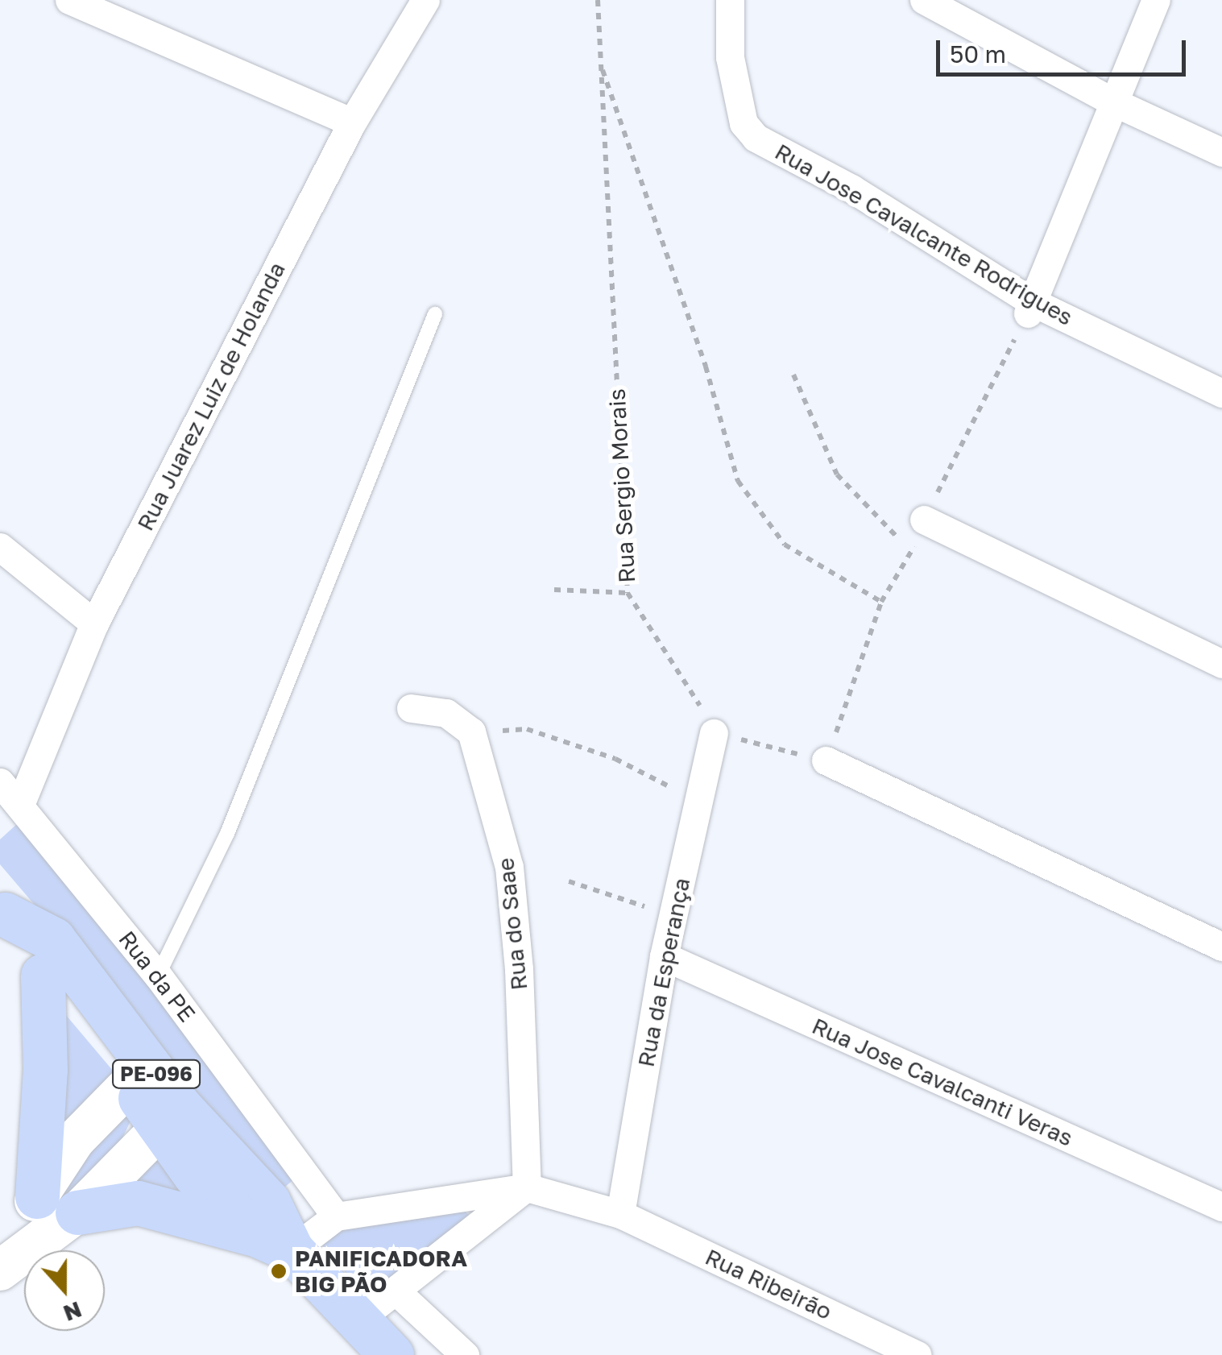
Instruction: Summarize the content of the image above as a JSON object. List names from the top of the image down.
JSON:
{
  "streets": {
    "main road": ["PE-096"],
    "street": [
      "Rua Jose Cavalcante Rodrigues",
      "Rua Juarez Luiz de Holanda",
      "Rua do Saae",
      "Rua da Esperança",
      "Rua da PE",
      "Rua Jose Cavalcanti Veras",
      "Rua Ribeirão"
    ],
    "path": ["Rua Sergio Morais"]
  },
  "crossings": [
    ["Rua Juarez Luiz de Holanda", "Rua da PE"],
    ["Rua Sergio Morais", "Rua da Esperança"],
    ["Rua do Saae", "Rua Ribeirão"],
    ["Rua da Esperança", "Rua Jose Cavalcanti Veras"],
    ["Rua da Esperança", "Rua Ribeirão"]
  ],
  "places": ["PANIFICADORA BIG PÃO"],
  "scale_bar": "50 m",
  "north": "bottom"
}
